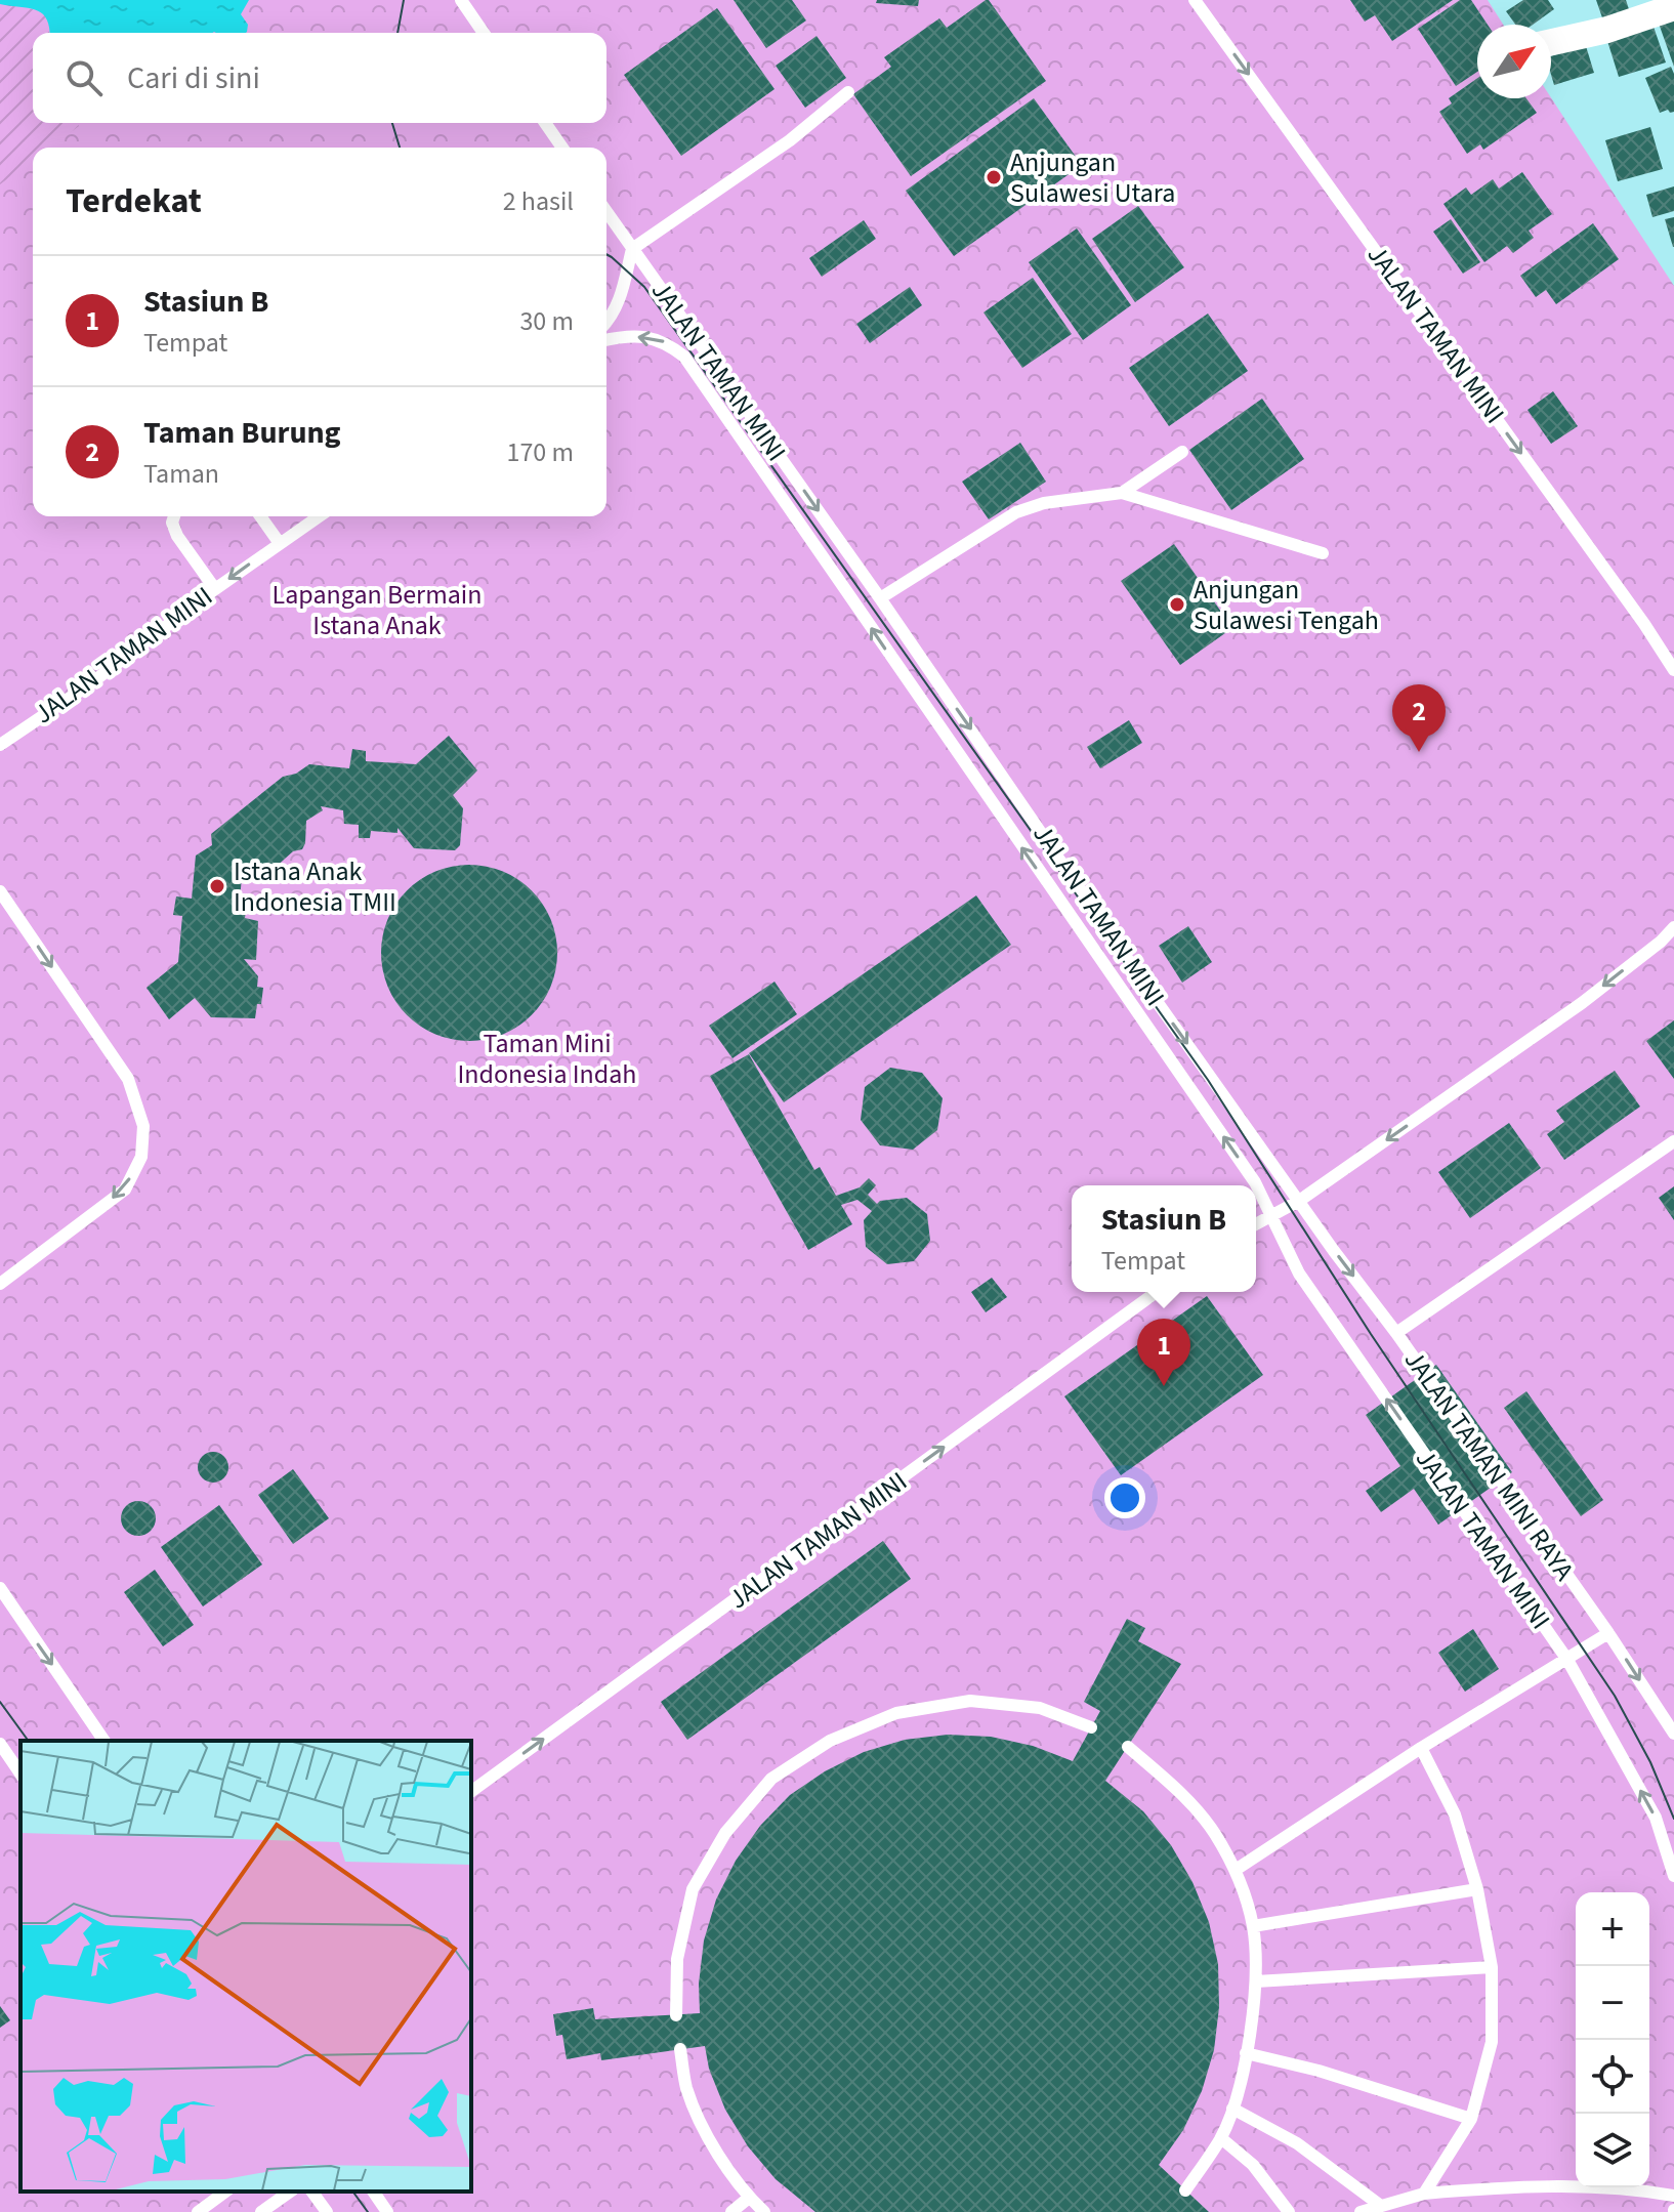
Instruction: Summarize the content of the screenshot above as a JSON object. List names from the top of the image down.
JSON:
{
  "streets": {
    "lane": ["JALAN TAMAN MINI", "JALAN TAMAN MINI RAYA"]
  },
  "crossings": [
    ["JALAN TAMAN MINI", "JALAN TAMAN MINI RAYA"]
  ],
  "one_way": ["JALAN TAMAN MINI RAYA"],
  "parks": ["Lapangan Bermain Istana Anak", "Taman Mini Indonesia Indah"],
  "places": ["Anjungan Sulawesi Utara", "Anjungan Sulawesi Tengah", "Istana Anak Indonesia TMII"],
  "north": "top right",
  "page": {
    "search": "Cari di sini",
    "heading": ["Terdekat", "2 hasil"],
    "list": [
      {
        "mark": "1",
        "name": "Stasiun B",
        "note": "Tempat",
        "value": "30 m"
      },
      {
        "mark": "2",
        "name": "Taman Burung",
        "note": "Taman",
        "value": "170 m"
      }
    ],
    "pins": ["2", "1"],
    "popup": ["Stasiun B", "Tempat"],
    "map_buttons": ["+", "−"]
  }
}
